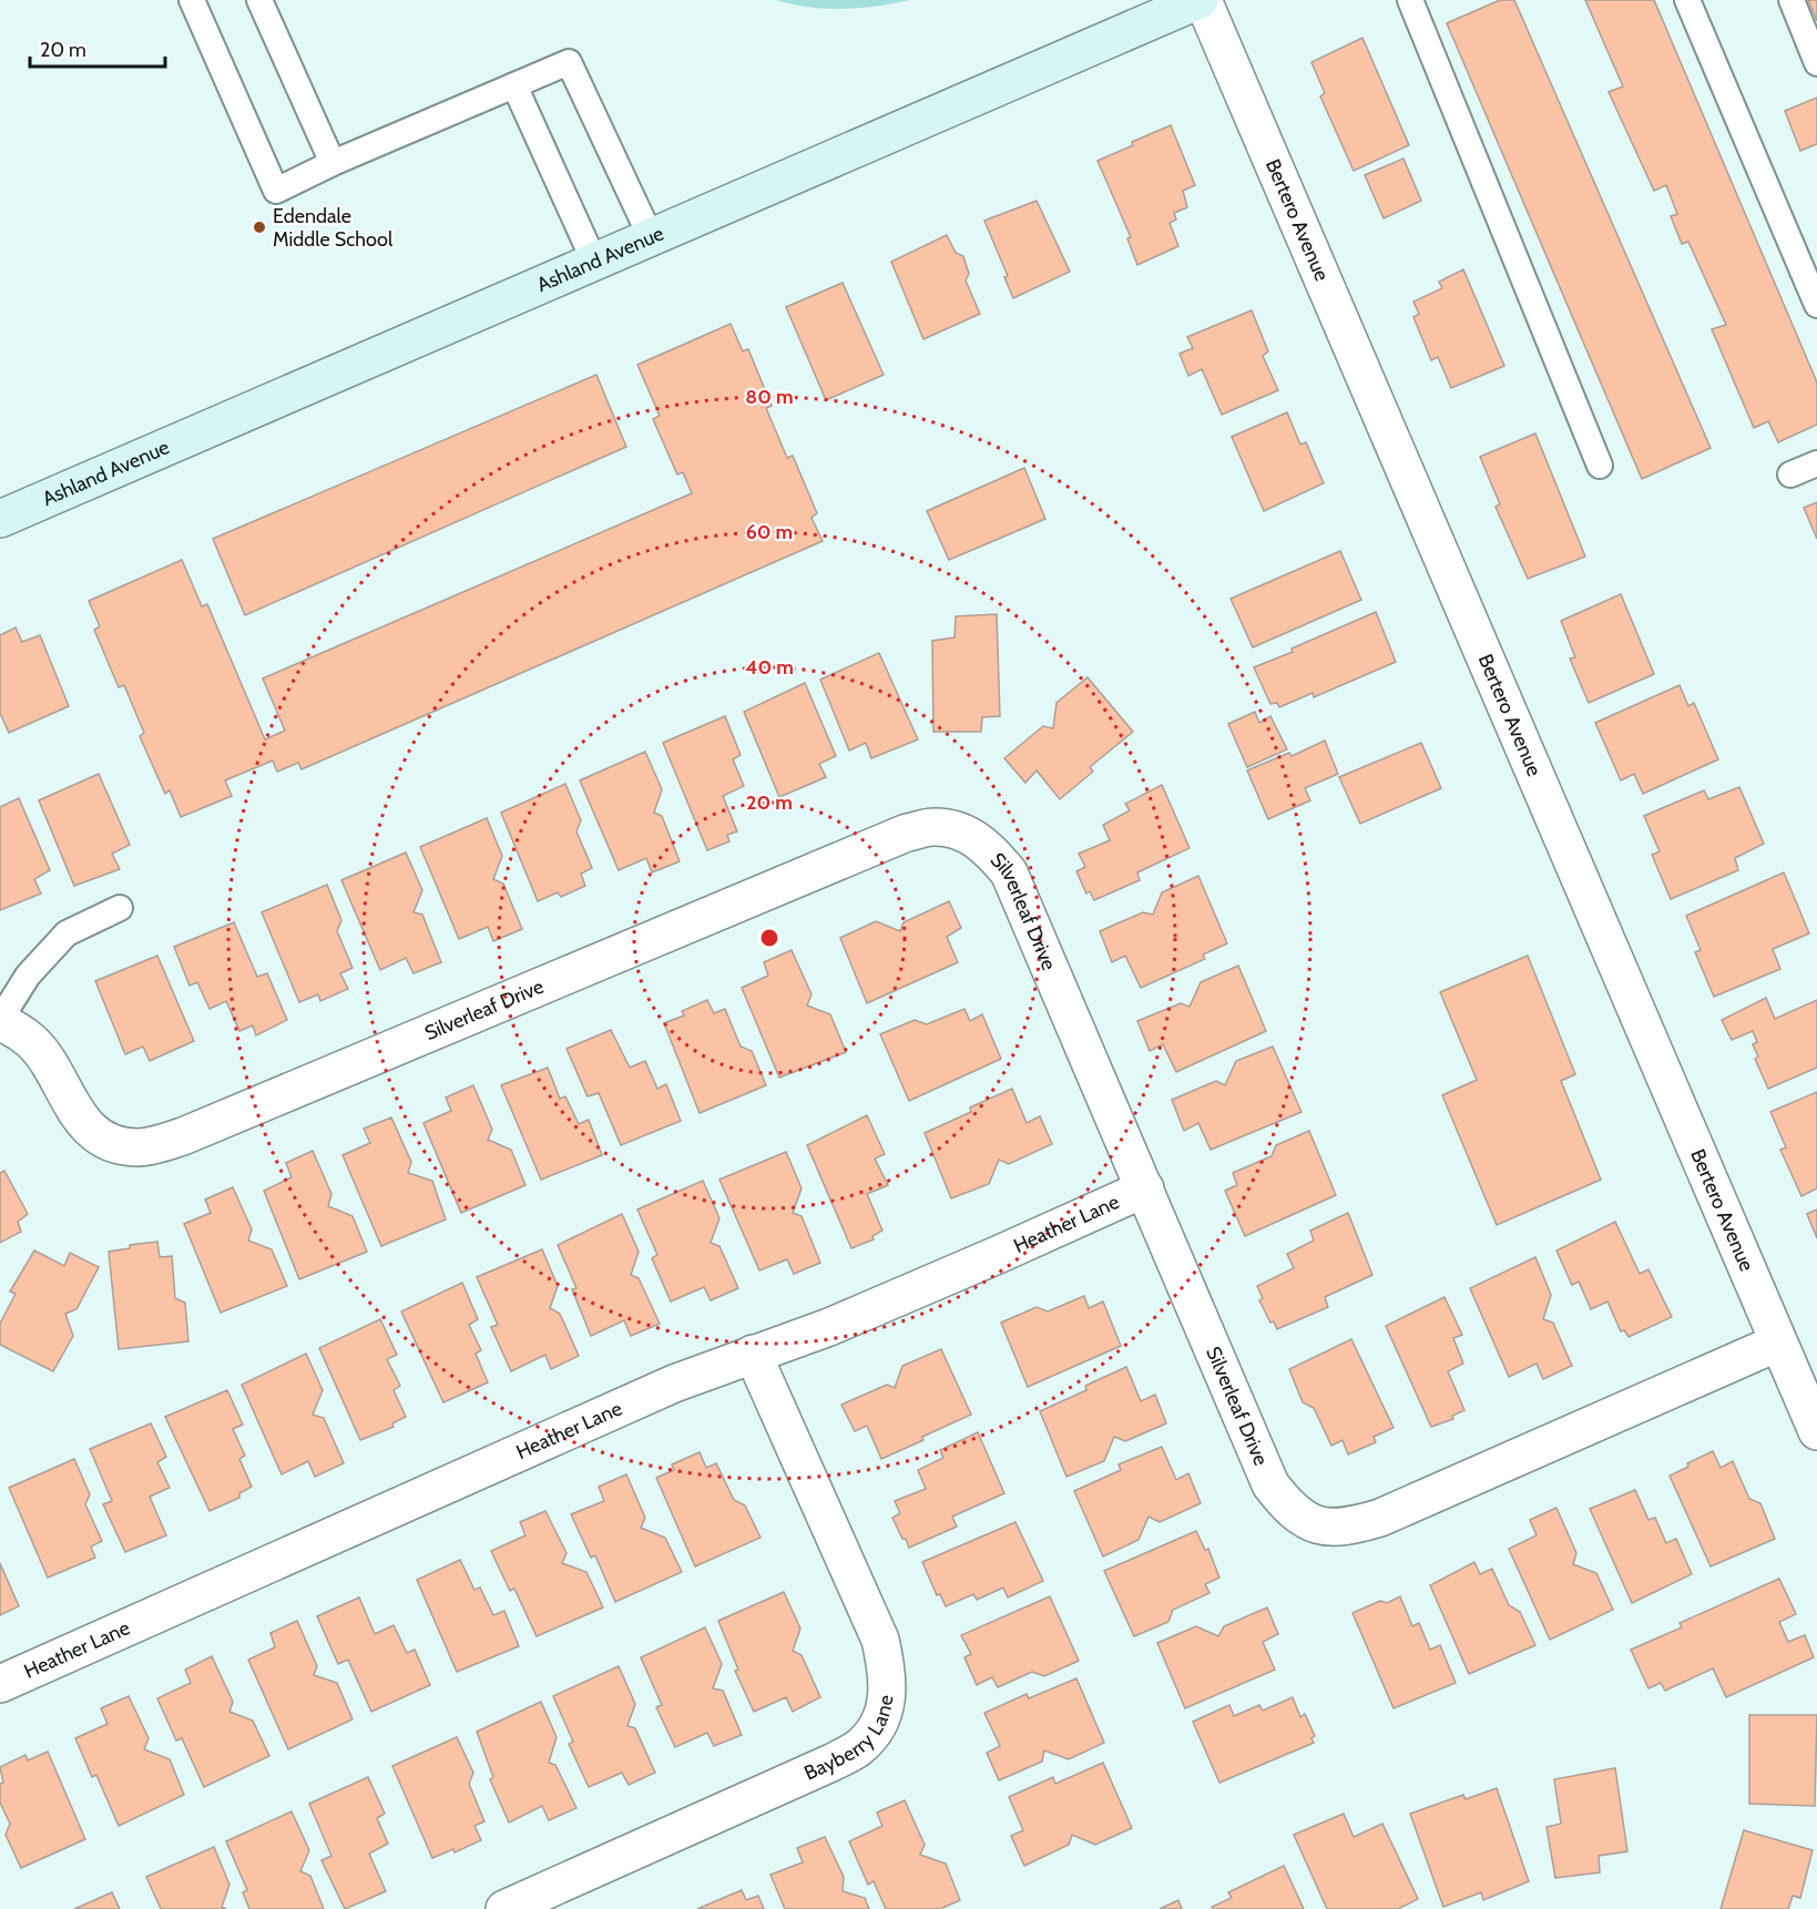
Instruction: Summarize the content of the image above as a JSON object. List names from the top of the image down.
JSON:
{
  "streets": {
    "street": [
      "Bertero Avenue",
      "Ashland Avenue",
      "Silverleaf Drive",
      "Heather Lane",
      "Bayberry Lane"
    ]
  },
  "crossings": [
    ["Bertero Avenue", "Ashland Avenue"],
    ["Bertero Avenue", "Silverleaf Drive"],
    ["Silverleaf Drive", "Heather Lane"],
    ["Heather Lane", "Bayberry Lane"]
  ],
  "places": ["Edendale Middle School"],
  "scale_bar": "20 m",
  "rings": [
    "80 m",
    "60 m",
    "40 m",
    "20 m"
  ]
}
